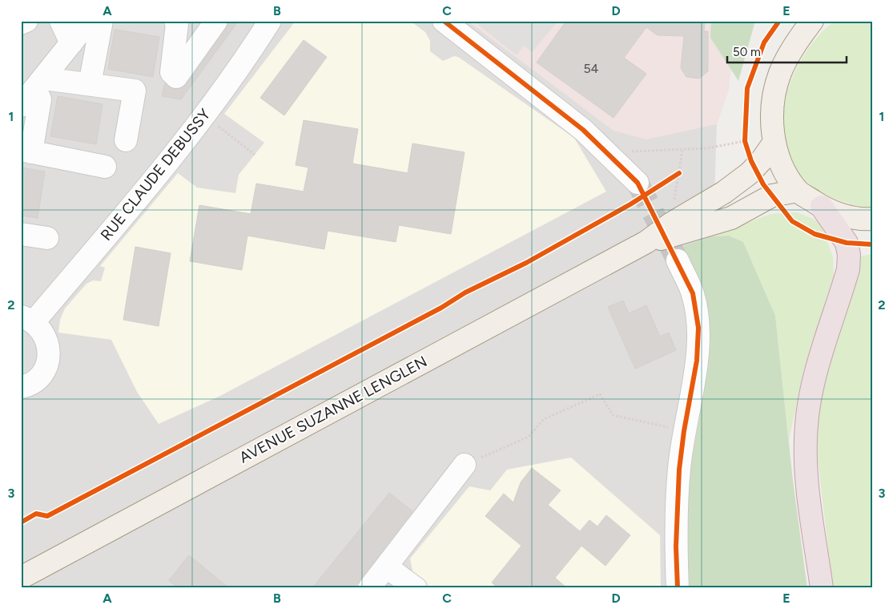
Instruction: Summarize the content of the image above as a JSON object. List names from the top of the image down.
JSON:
{
  "streets": {
    "main road": ["AVENUE SUZANNE LENGLEN"],
    "street": ["RUE CLAUDE DEBUSSY"]
  },
  "house_numbers": ["54"],
  "scale_bar": "50 m",
  "grid": {
    "columns": [
      "A",
      "B",
      "C",
      "D",
      "E"
    ],
    "rows": ["1", "2", "3"]
  }
}
